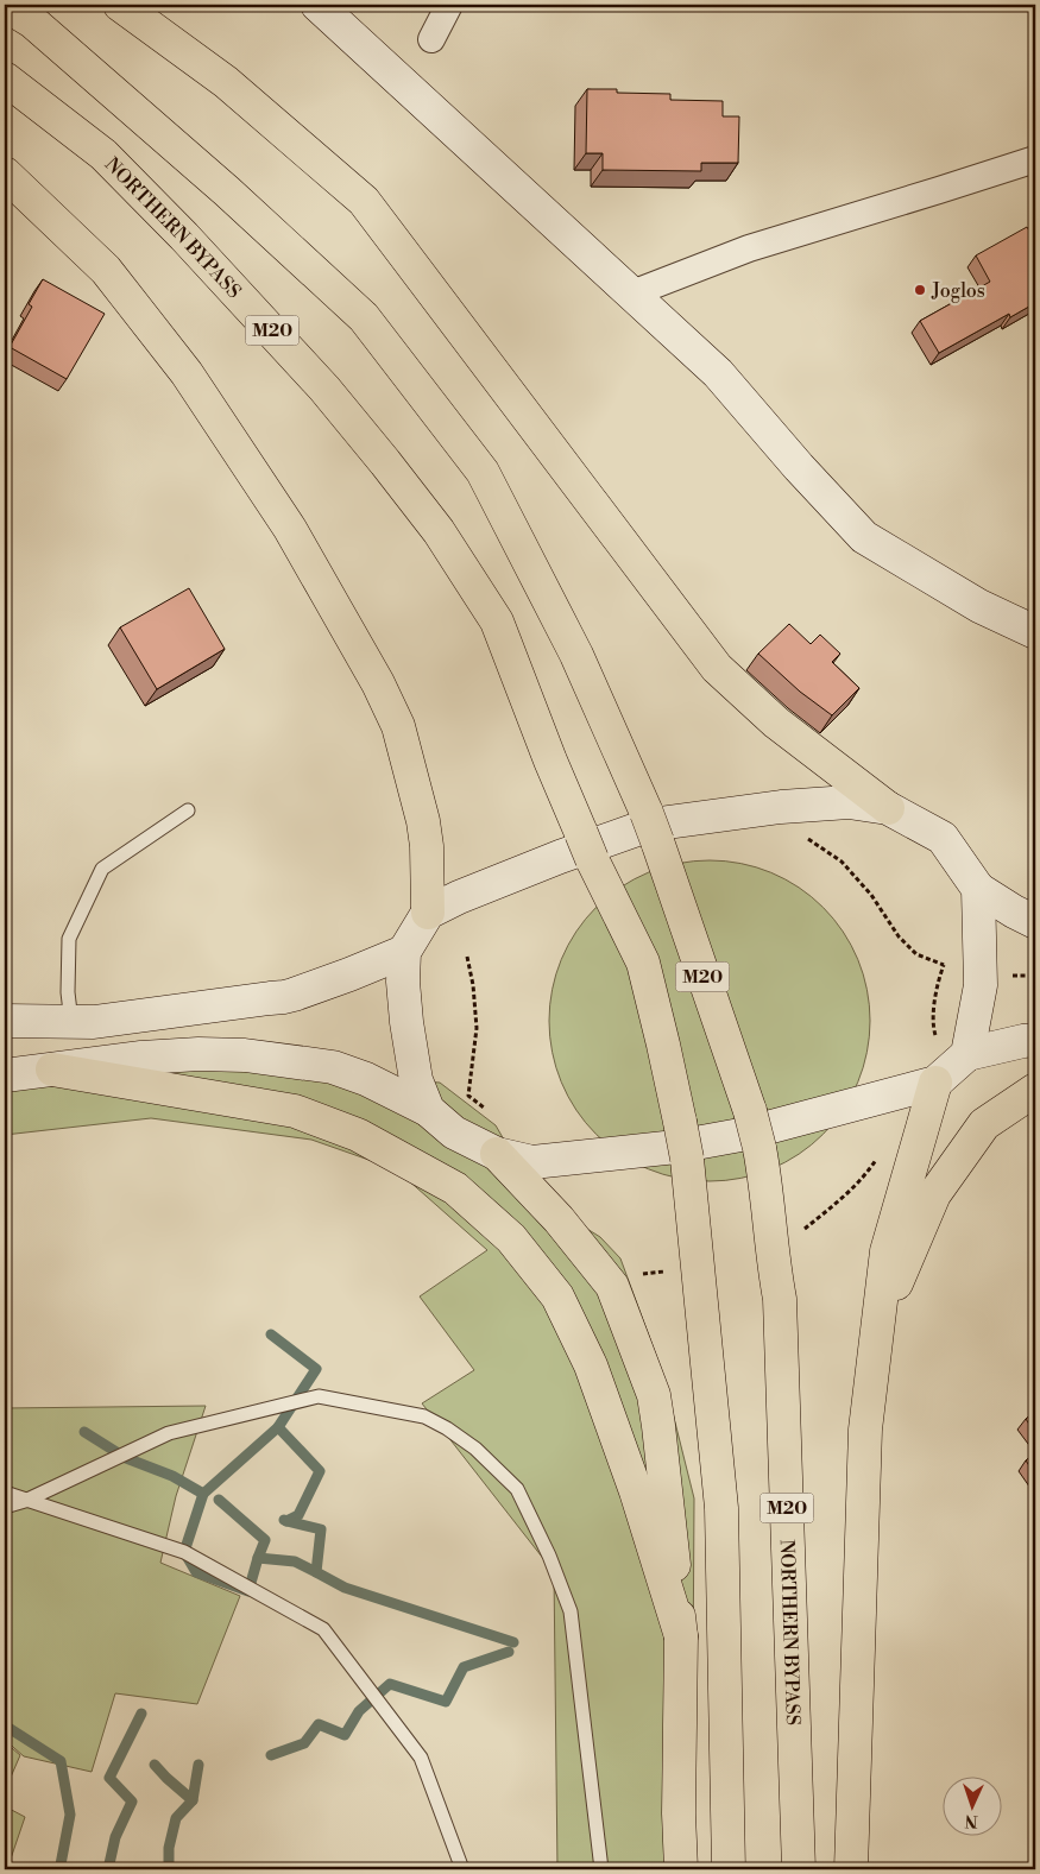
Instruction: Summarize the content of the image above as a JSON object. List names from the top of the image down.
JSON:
{
  "streets": {
    "highway": ["NORTHERN BYPASS", "M20"]
  },
  "places": ["Joglos"],
  "north": "bottom"
}
